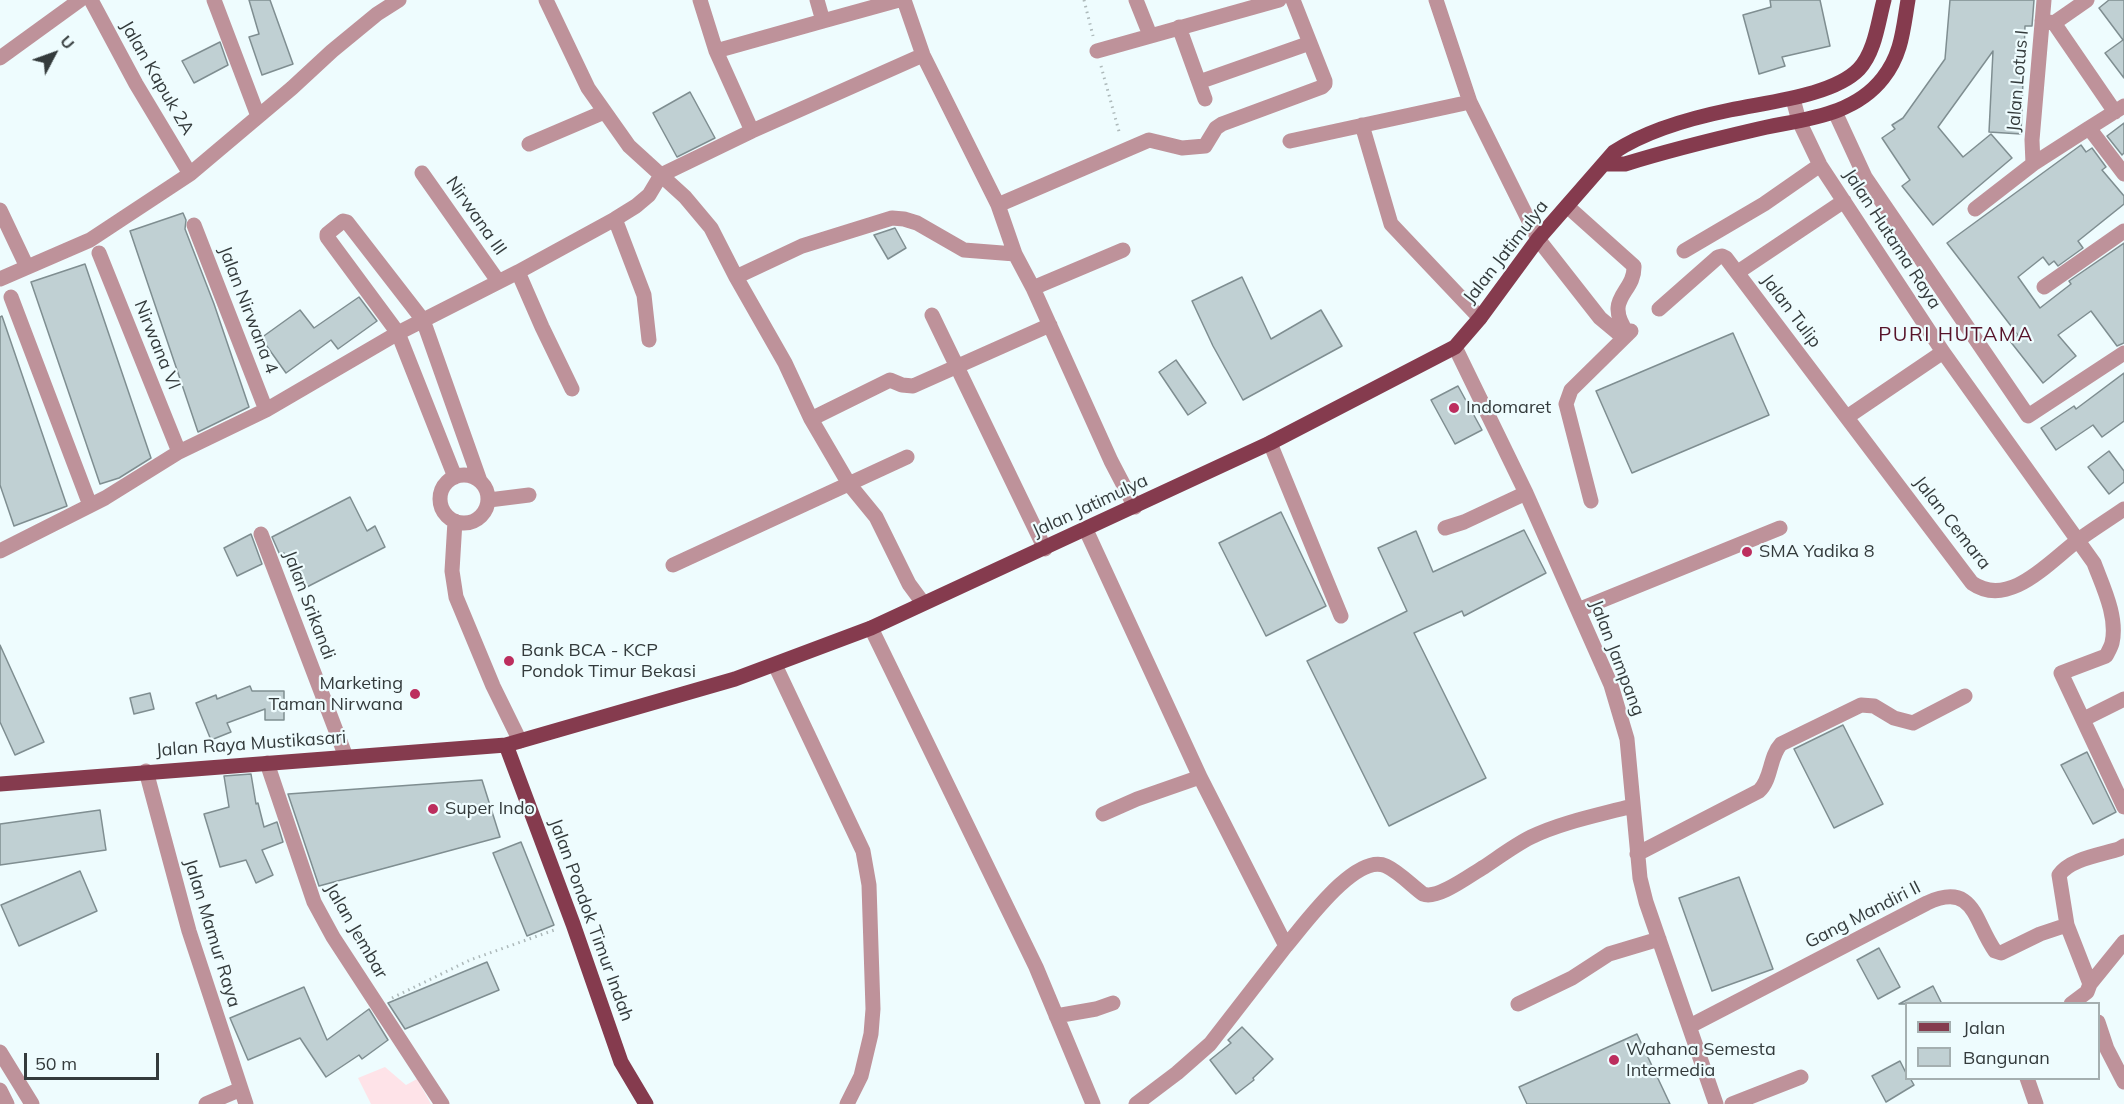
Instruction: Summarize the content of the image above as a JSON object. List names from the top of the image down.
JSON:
{
  "streets": {
    "main road": ["Jalan Jatimulya", "Jalan Raya Mustikasari", "Jalan Pondok Timur Indah"],
    "street": [
      "Jalan Kapuk 2A",
      "Jalan Lotus I",
      "Nirwana III",
      "Jalan Hutama Raya",
      "Jalan Nirwana 4",
      "Jalan Tulip",
      "Nirwana VI",
      "Jalan Cemara",
      "Jalan Srikandi",
      "Jalan Jampang",
      "Gang Mandiri II",
      "Jalan Jembar",
      "Jalan Mamur Raya"
    ]
  },
  "crossings": [
    ["Jalan Hutama Raya", "Jalan Jatimulya"],
    ["Jalan Hutama Raya", "Jalan Tulip"],
    ["Jalan Hutama Raya", "Jalan Cemara"],
    ["Jalan Jatimulya", "Jalan Jampang"],
    ["Jalan Jatimulya", "Jalan Raya Mustikasari"],
    ["Jalan Jatimulya", "Jalan Pondok Timur Indah"],
    ["Jalan Tulip", "Jalan Cemara"],
    ["Jalan Srikandi", "Jalan Raya Mustikasari"],
    ["Jalan Jampang", "Gang Mandiri II"],
    ["Jalan Raya Mustikasari", "Jalan Pondok Timur Indah"],
    ["Jalan Raya Mustikasari", "Jalan Jembar"],
    ["Jalan Raya Mustikasari", "Jalan Mamur Raya"]
  ],
  "districts": ["PURI HUTAMA"],
  "places": [
    "Indomaret",
    "SMA Yadika 8",
    "Bank BCA - KCP Pondok Timur Bekasi",
    "Marketing Taman Nirwana",
    "Super Indo",
    "Wahana Semesta Intermedia"
  ],
  "legend": ["Jalan", "Bangunan"],
  "scale_bar": "50 m",
  "north": "top right"
}
